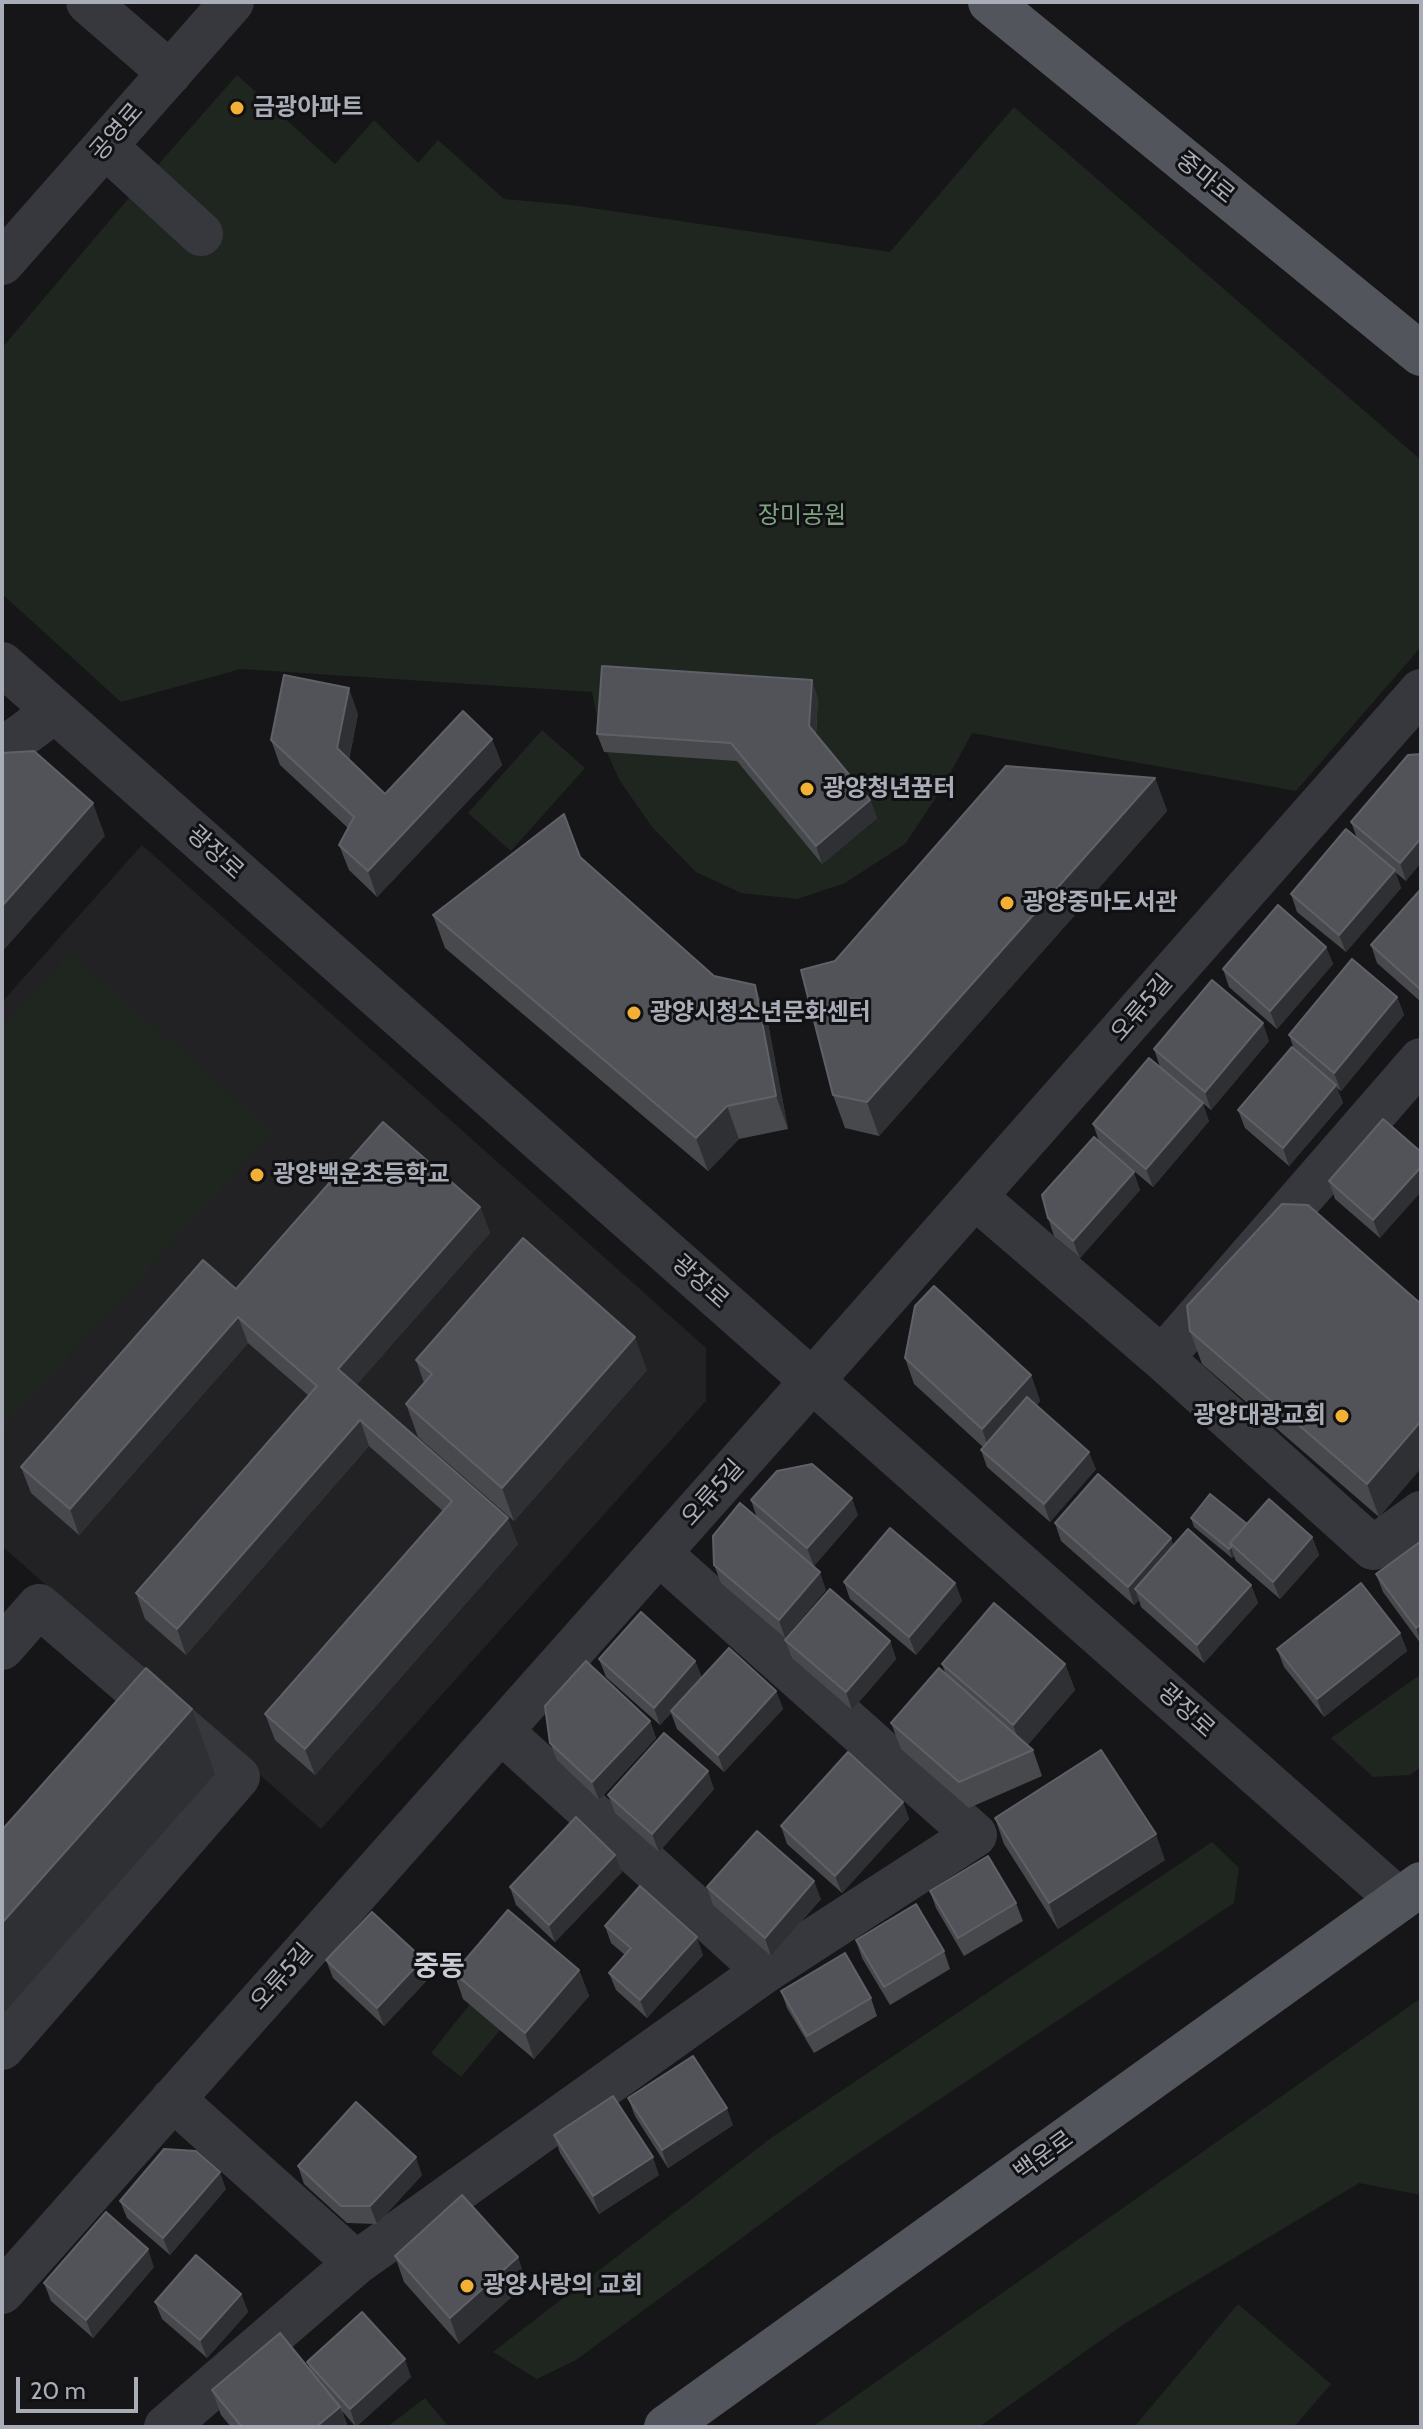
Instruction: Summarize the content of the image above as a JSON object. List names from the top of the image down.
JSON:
{
  "streets": {
    "main road": ["중마로", "백운로"],
    "street": ["공영로", "광장로", "오류5길"]
  },
  "crossings": [
    ["광장로", "오류5길"],
    ["광장로", "백운로"]
  ],
  "districts": ["중동"],
  "parks": ["장미공원"],
  "places": [
    "금광아파트",
    "광양청년꿈터",
    "광양중마도서관",
    "광양시청소년문화센터",
    "광양백운초등학교",
    "광양대광교회",
    "광양사랑의 교회"
  ],
  "scale_bar": "20 m"
}
